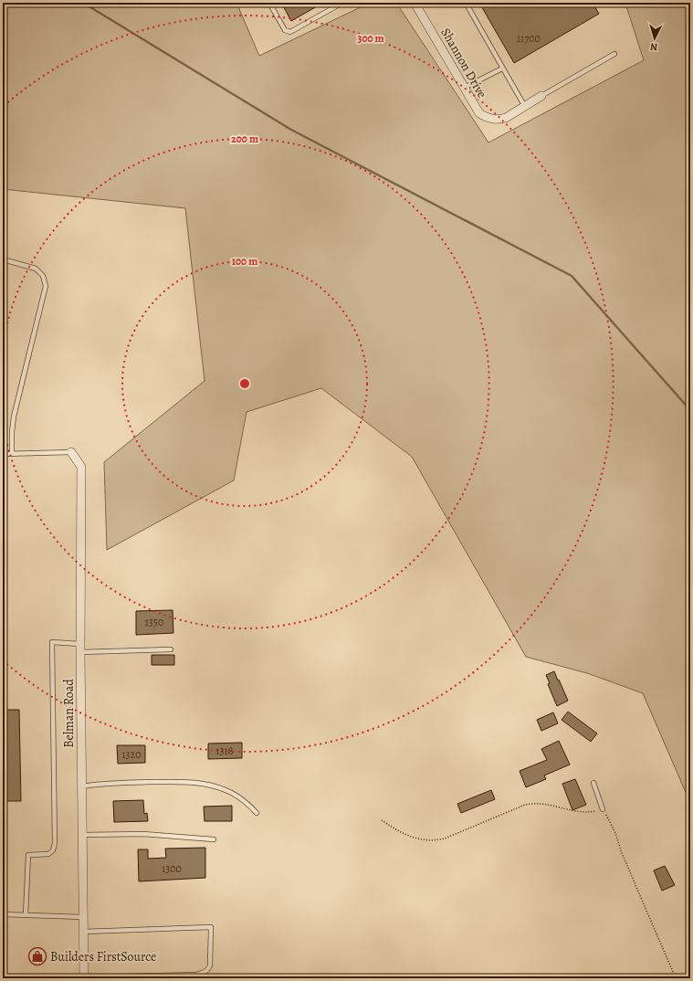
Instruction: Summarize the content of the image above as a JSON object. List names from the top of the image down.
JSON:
{
  "streets": {
    "street": ["Shannon Drive", "Belman Road"]
  },
  "places": {
    "shop": ["Builders FirstSource"]
  },
  "house_numbers": [
    "11700",
    "1350",
    "1318",
    "1320",
    "1300"
  ],
  "north": "bottom",
  "rings": ["300 m", "200 m", "100 m"]
}
